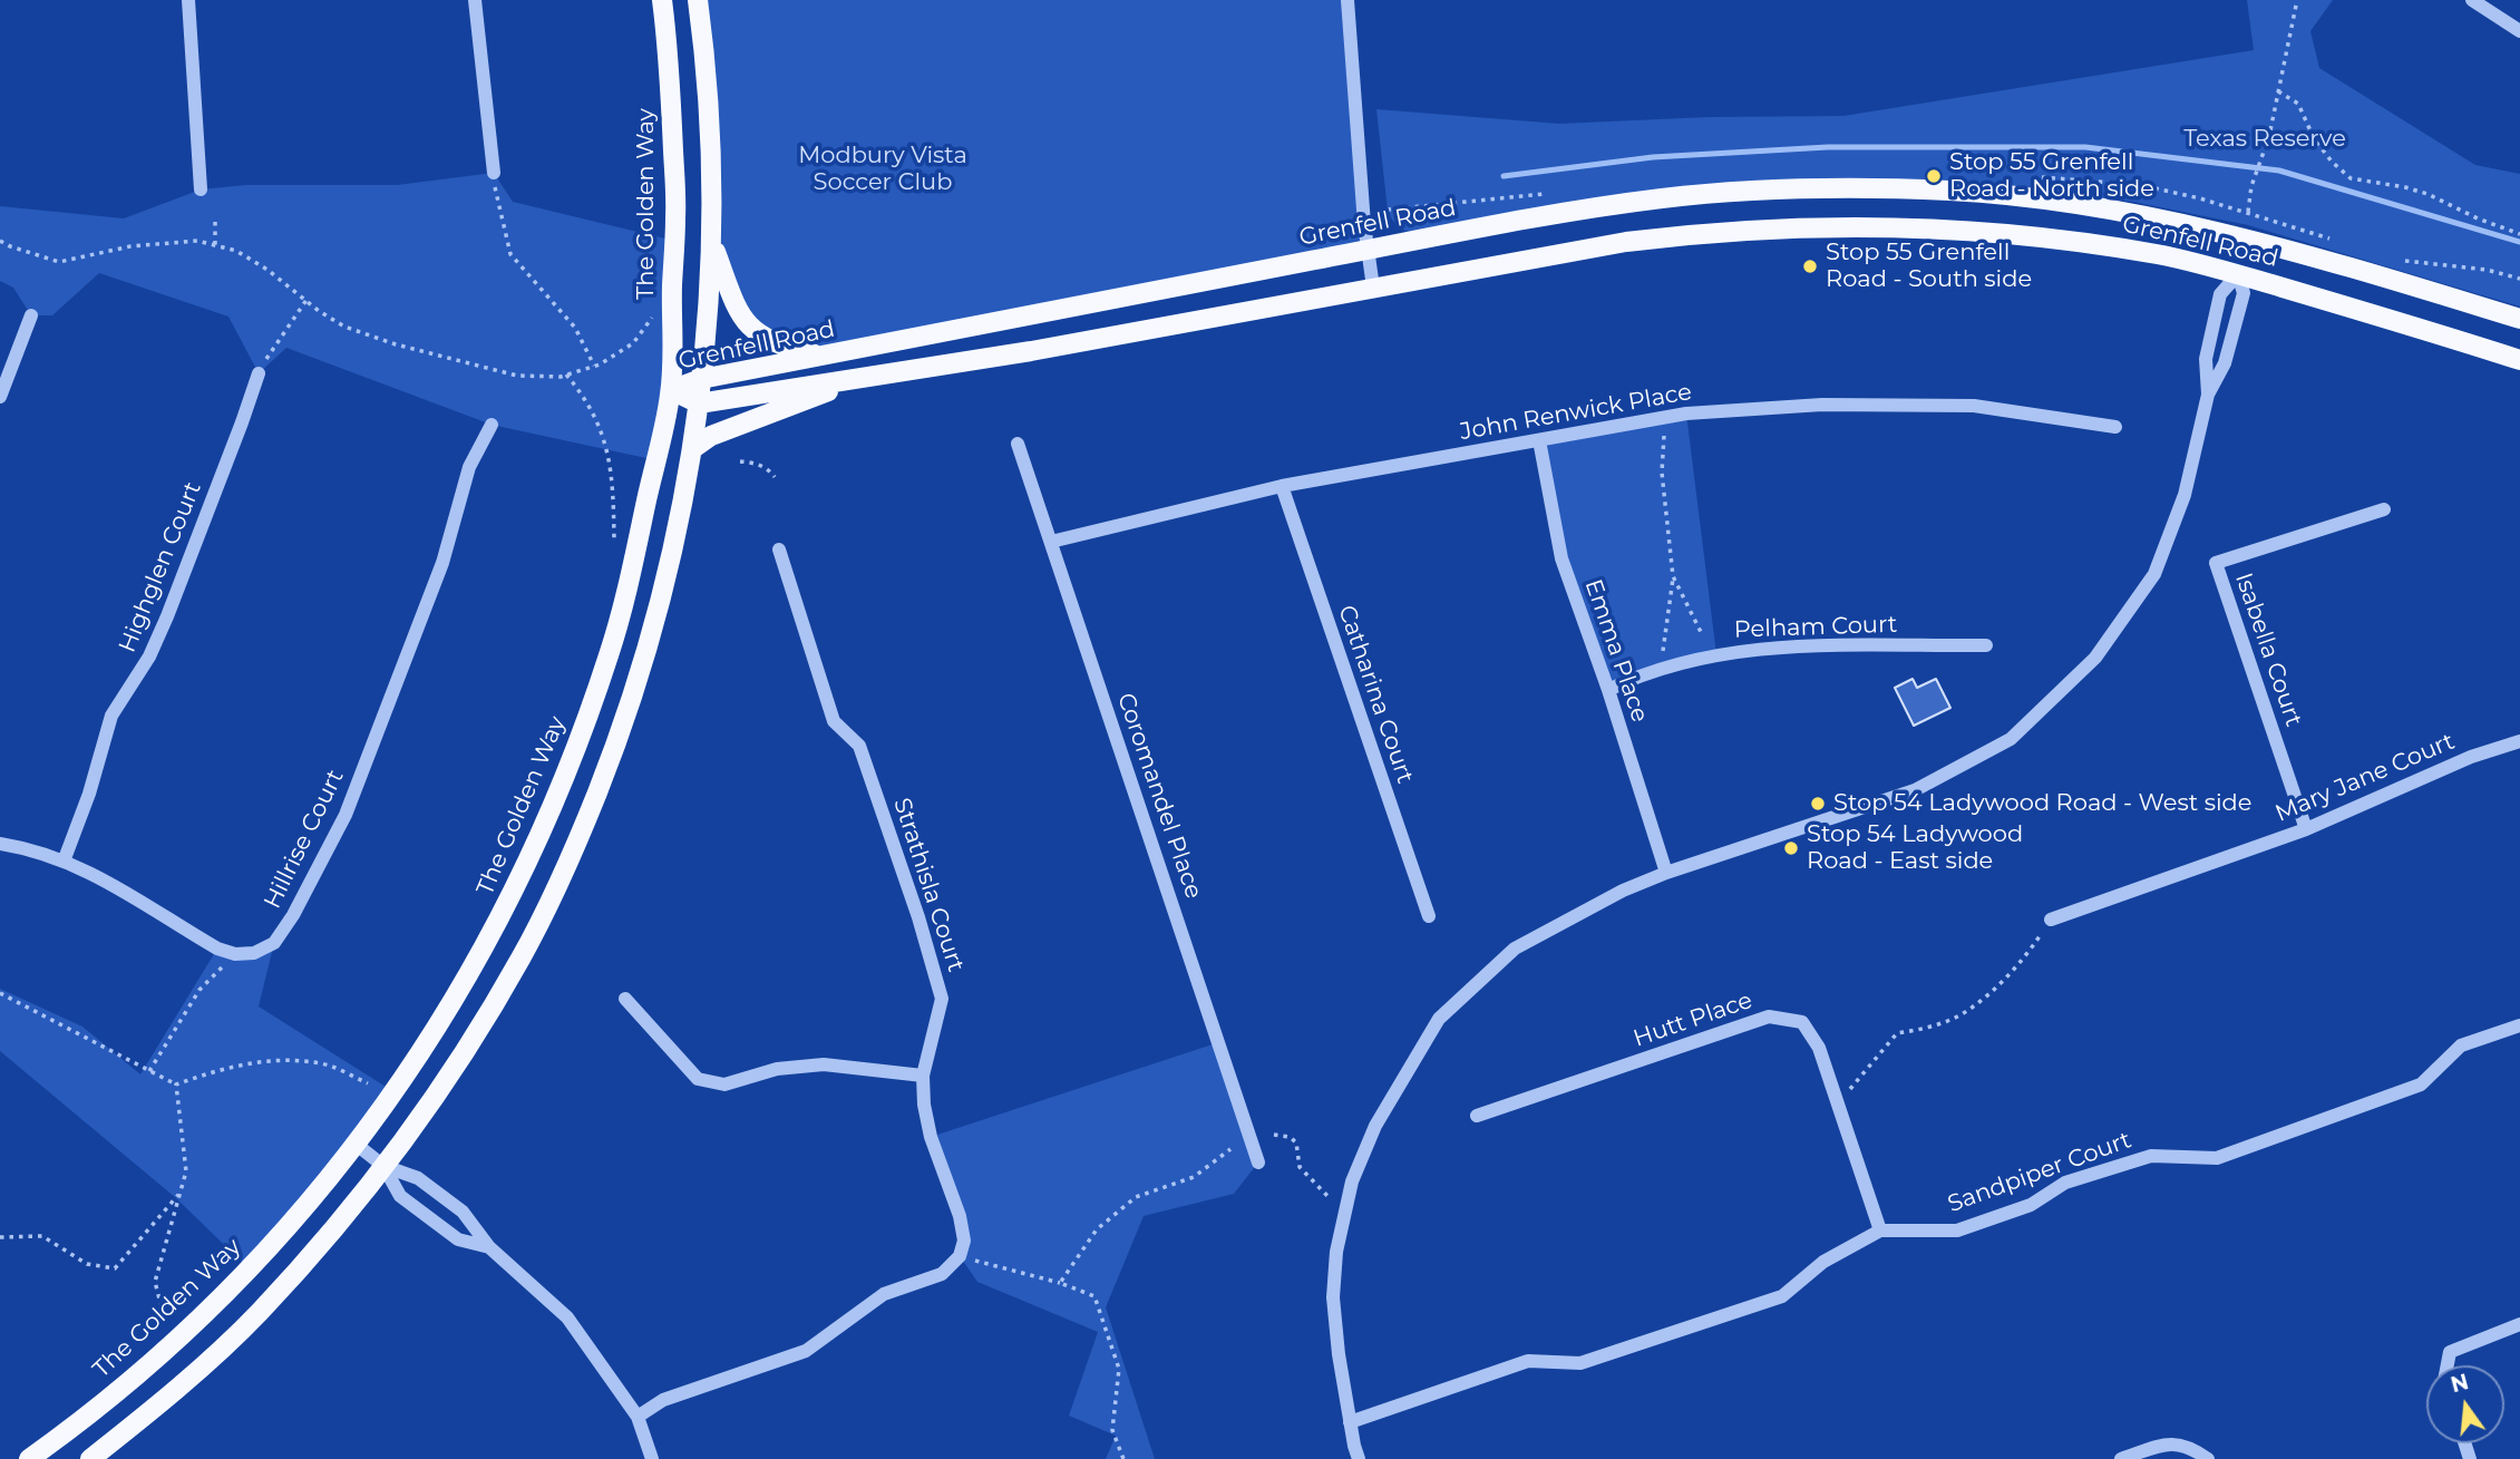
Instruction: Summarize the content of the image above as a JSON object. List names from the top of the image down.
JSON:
{
  "streets": {
    "main road": ["The Golden Way", "Grenfell Road"],
    "street": [
      "John Renwick Place",
      "Highglen Court",
      "Pelham Court",
      "Isabella Court",
      "Emma Place",
      "Catharina Court",
      "Mary Jane Court",
      "Coromandel Place",
      "Hillrise Court",
      "Strathisla Court",
      "Hutt Place",
      "Sandpiper Court"
    ]
  },
  "crossings": [
    ["The Golden Way", "Grenfell Road"],
    ["John Renwick Place", "Emma Place"],
    ["John Renwick Place", "Catharina Court"],
    ["John Renwick Place", "Coromandel Place"],
    ["Pelham Court", "Emma Place"],
    ["Isabella Court", "Mary Jane Court"],
    ["Hutt Place", "Sandpiper Court"]
  ],
  "parks": ["Texas Reserve", "Modbury Vista Soccer Club"],
  "places": [
    "Stop 55 Grenfell Road - North side",
    "Stop 55 Grenfell Road - South side",
    "Stop 54 Ladywood Road - West side",
    "Stop 54 Ladywood Road - East side"
  ],
  "north": "top"
}
